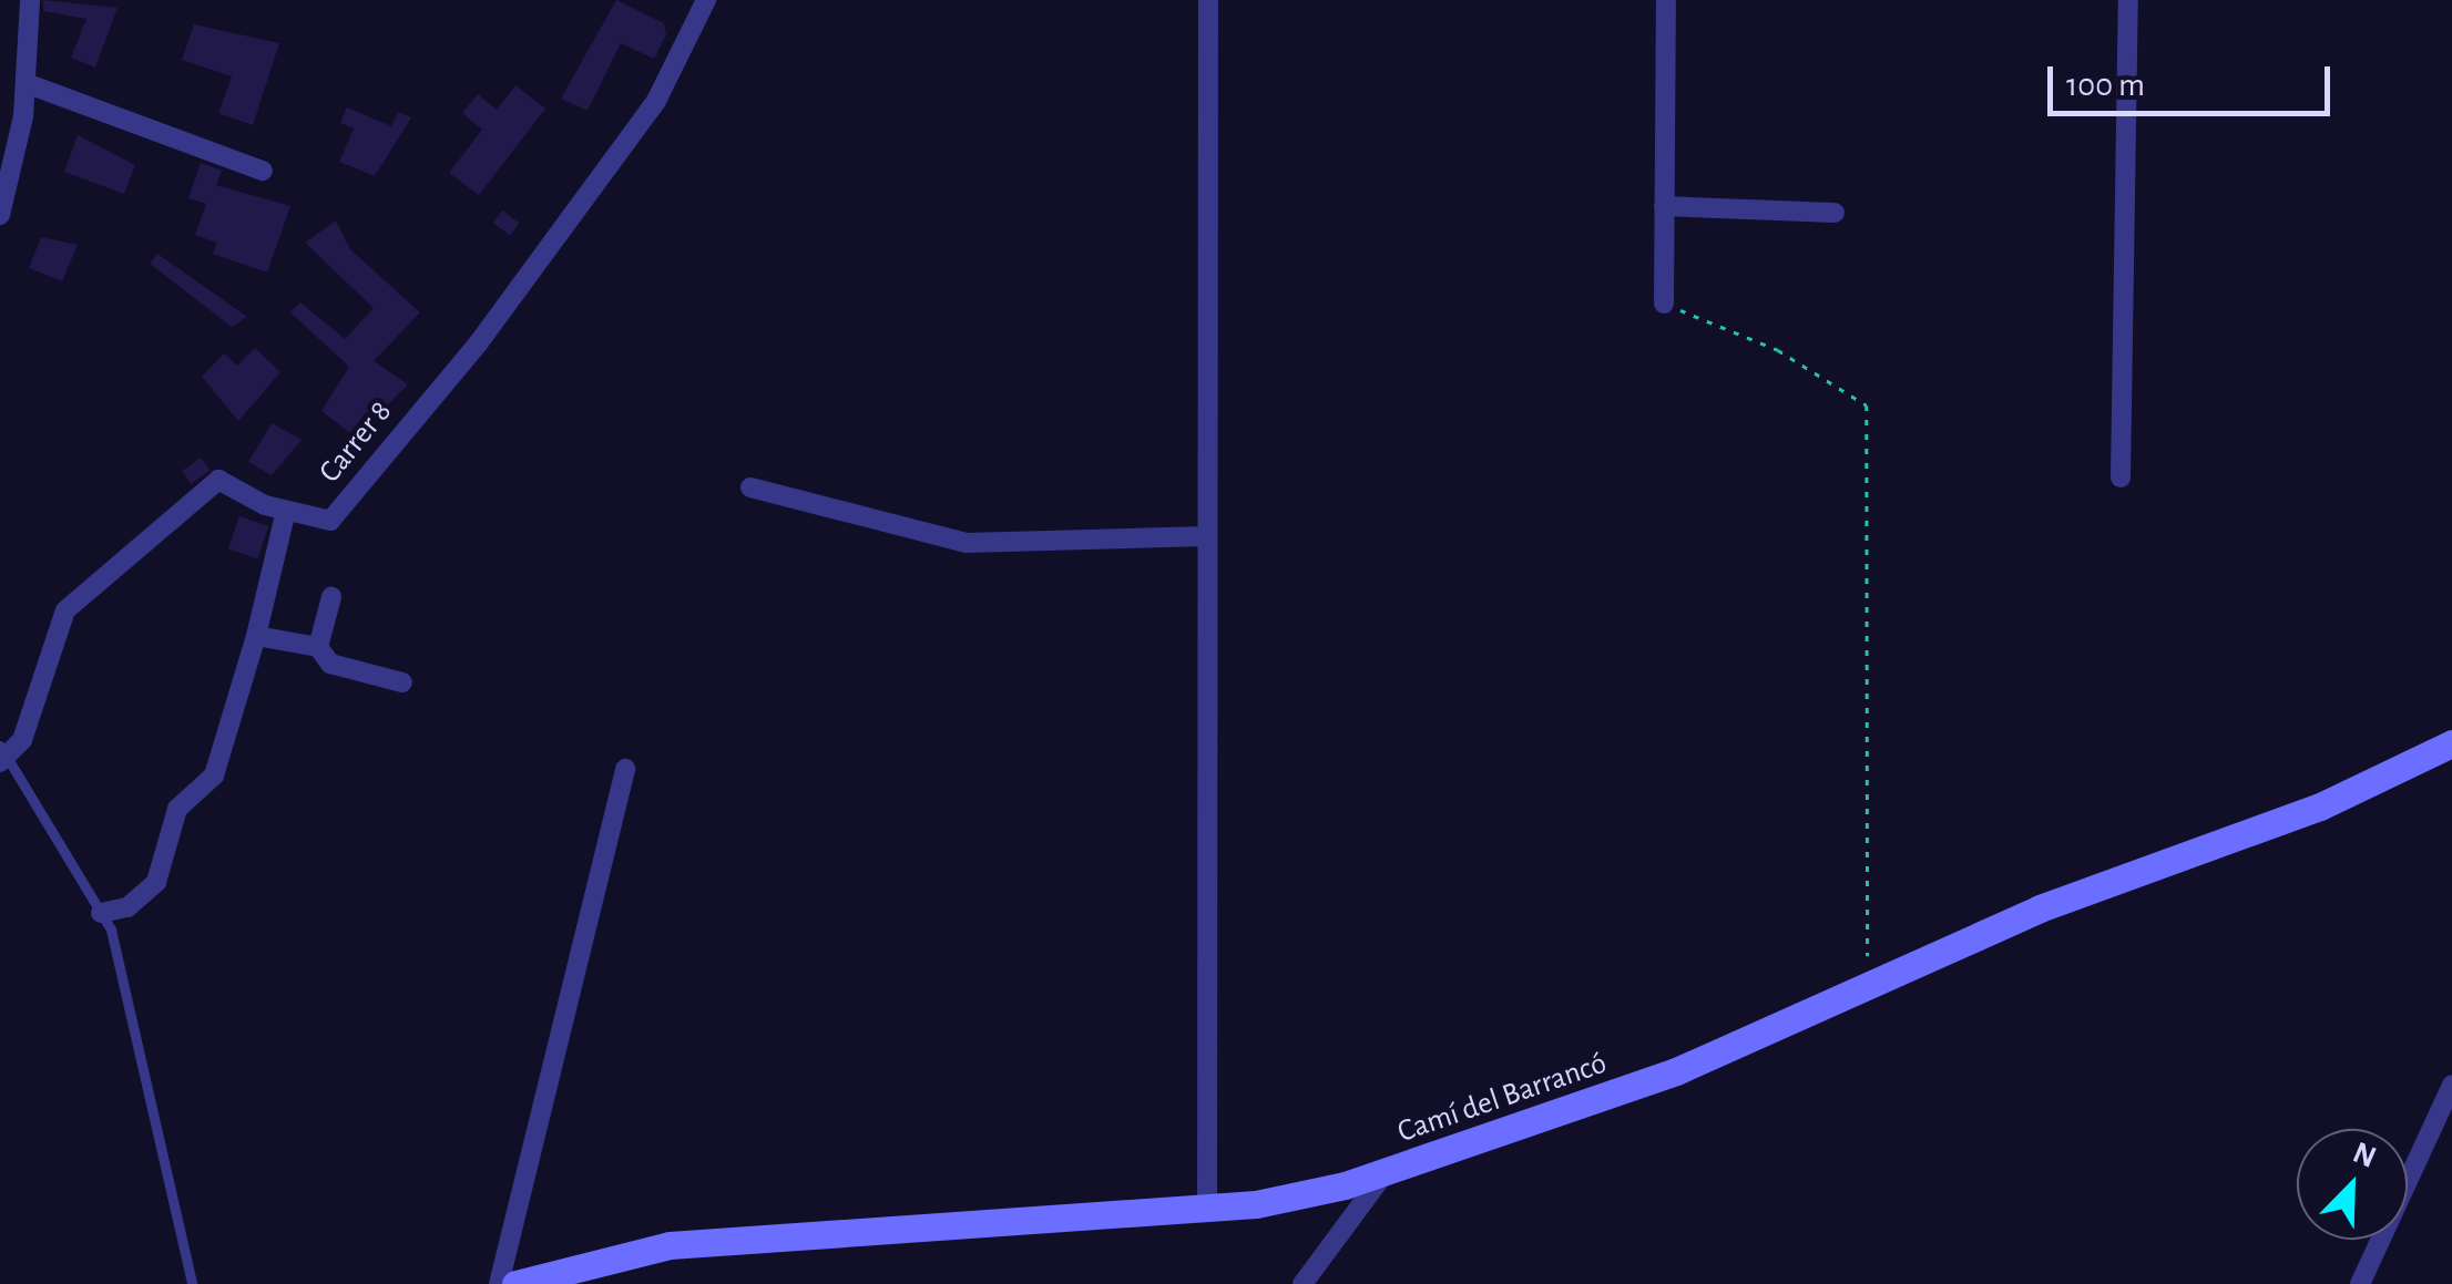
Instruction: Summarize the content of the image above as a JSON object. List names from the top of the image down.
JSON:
{
  "streets": {
    "street": ["Carrer 8", "Camí del Barrancó"]
  },
  "scale_bar": "100 m",
  "north": "top right"
}
